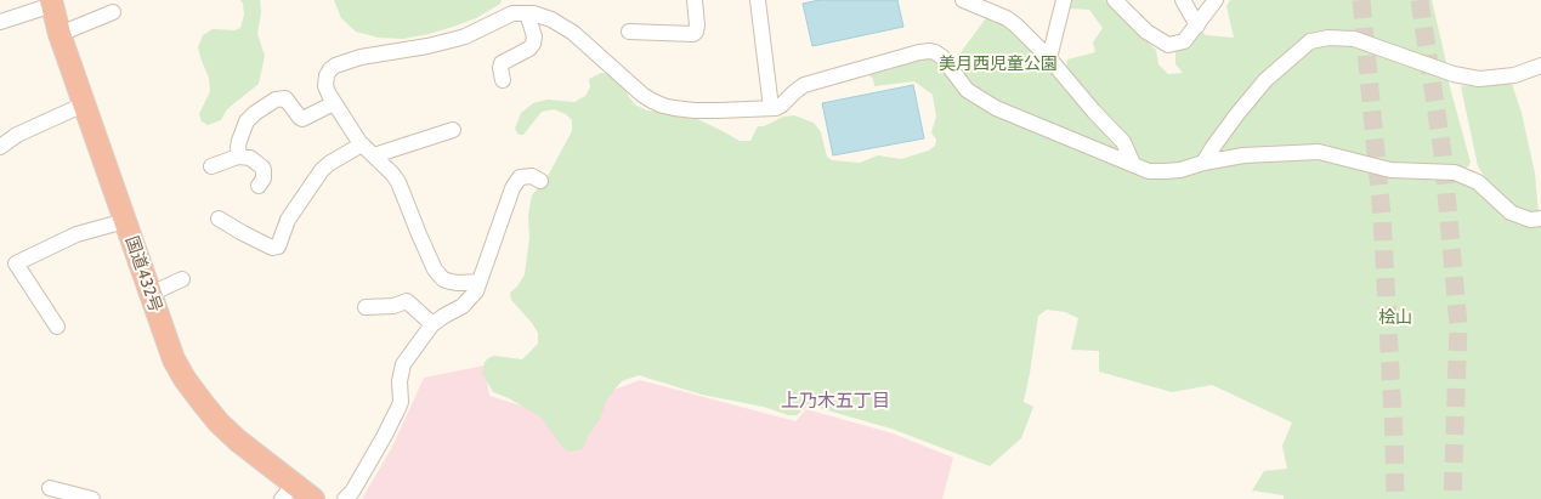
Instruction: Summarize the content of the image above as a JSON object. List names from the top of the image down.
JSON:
{
  "streets": {
    "highway": ["国道432号"]
  },
  "districts": ["上乃木五丁目"],
  "parks": ["美月西児童公園", "桧山"]
}
